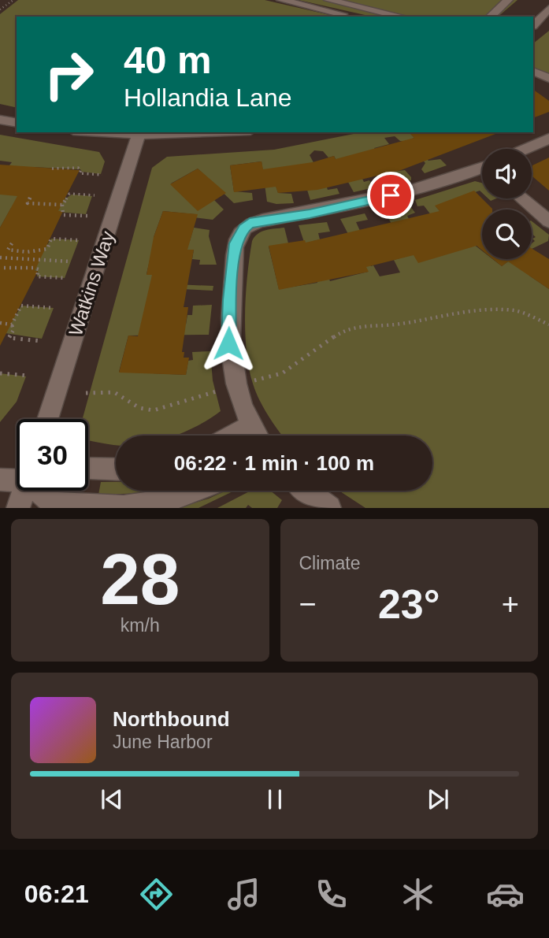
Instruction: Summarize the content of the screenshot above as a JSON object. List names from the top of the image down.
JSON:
{
  "streets": {
    "street": ["Watkins Way"]
  },
  "page": {
    "turn": ["40 m", "Hollandia Lane"],
    "limit": "30",
    "trip": "06:22 · 1 min · 100 m",
    "tile": [
      ["28", "km/h"],
      "Climate"
    ],
    "heat": ["−", "23°", "+"],
    "song": ["Northbound", "June Harbor"],
    "tabs": "06:21"
  }
}
